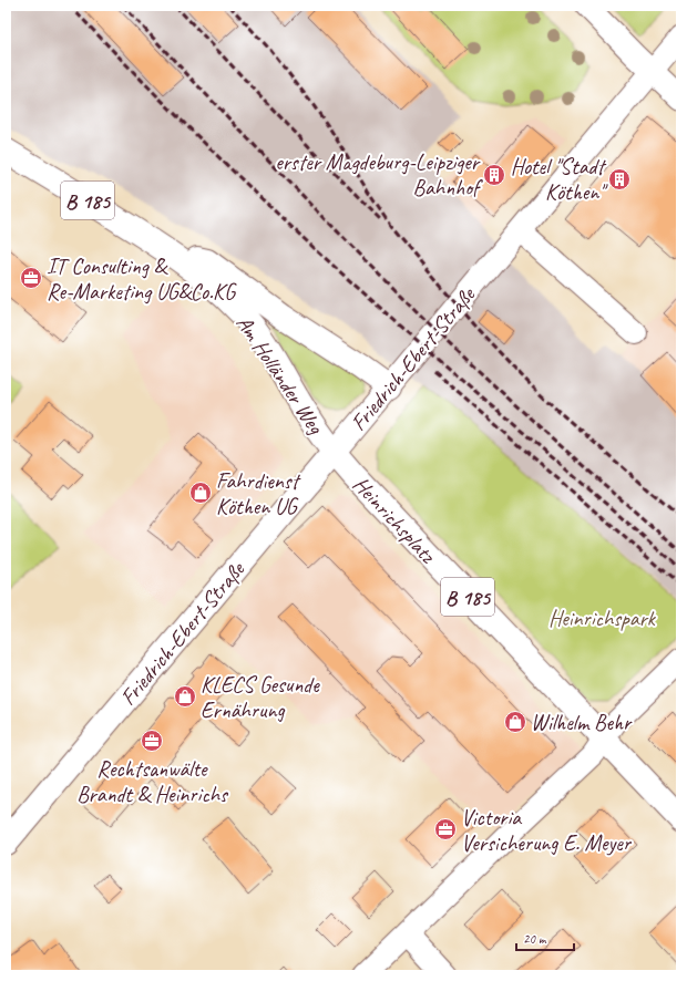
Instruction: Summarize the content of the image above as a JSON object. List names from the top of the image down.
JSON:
{
  "streets": {
    "main road": [
      "B 185",
      "Friedrich-Ebert-Straße",
      "Am Holländer Weg",
      "Heinrichsplatz"
    ]
  },
  "crossings": [
    ["B 185", "Heinrichsplatz"],
    ["Friedrich-Ebert-Straße", "Am Holländer Weg"],
    ["Friedrich-Ebert-Straße", "Heinrichsplatz"],
    ["Am Holländer Weg", "Heinrichsplatz"]
  ],
  "parks": ["Heinrichspark"],
  "places": {
    "building": ["erster Magdeburg-Leipziger Bahnhof", "Hotel \"Stadt Köthen\""],
    "office": ["IT Consulting & Re-Marketing UG&Co.KG", "Rechtsanwälte Brandt & Heinrichs", "Victoria Versicherung E. Meyer"],
    "shop": ["Fahrdienst Köthen UG", "KLECS Gesunde Ernährung", "Wilhelm Behr"]
  },
  "scale_bar": "20 m"
}
